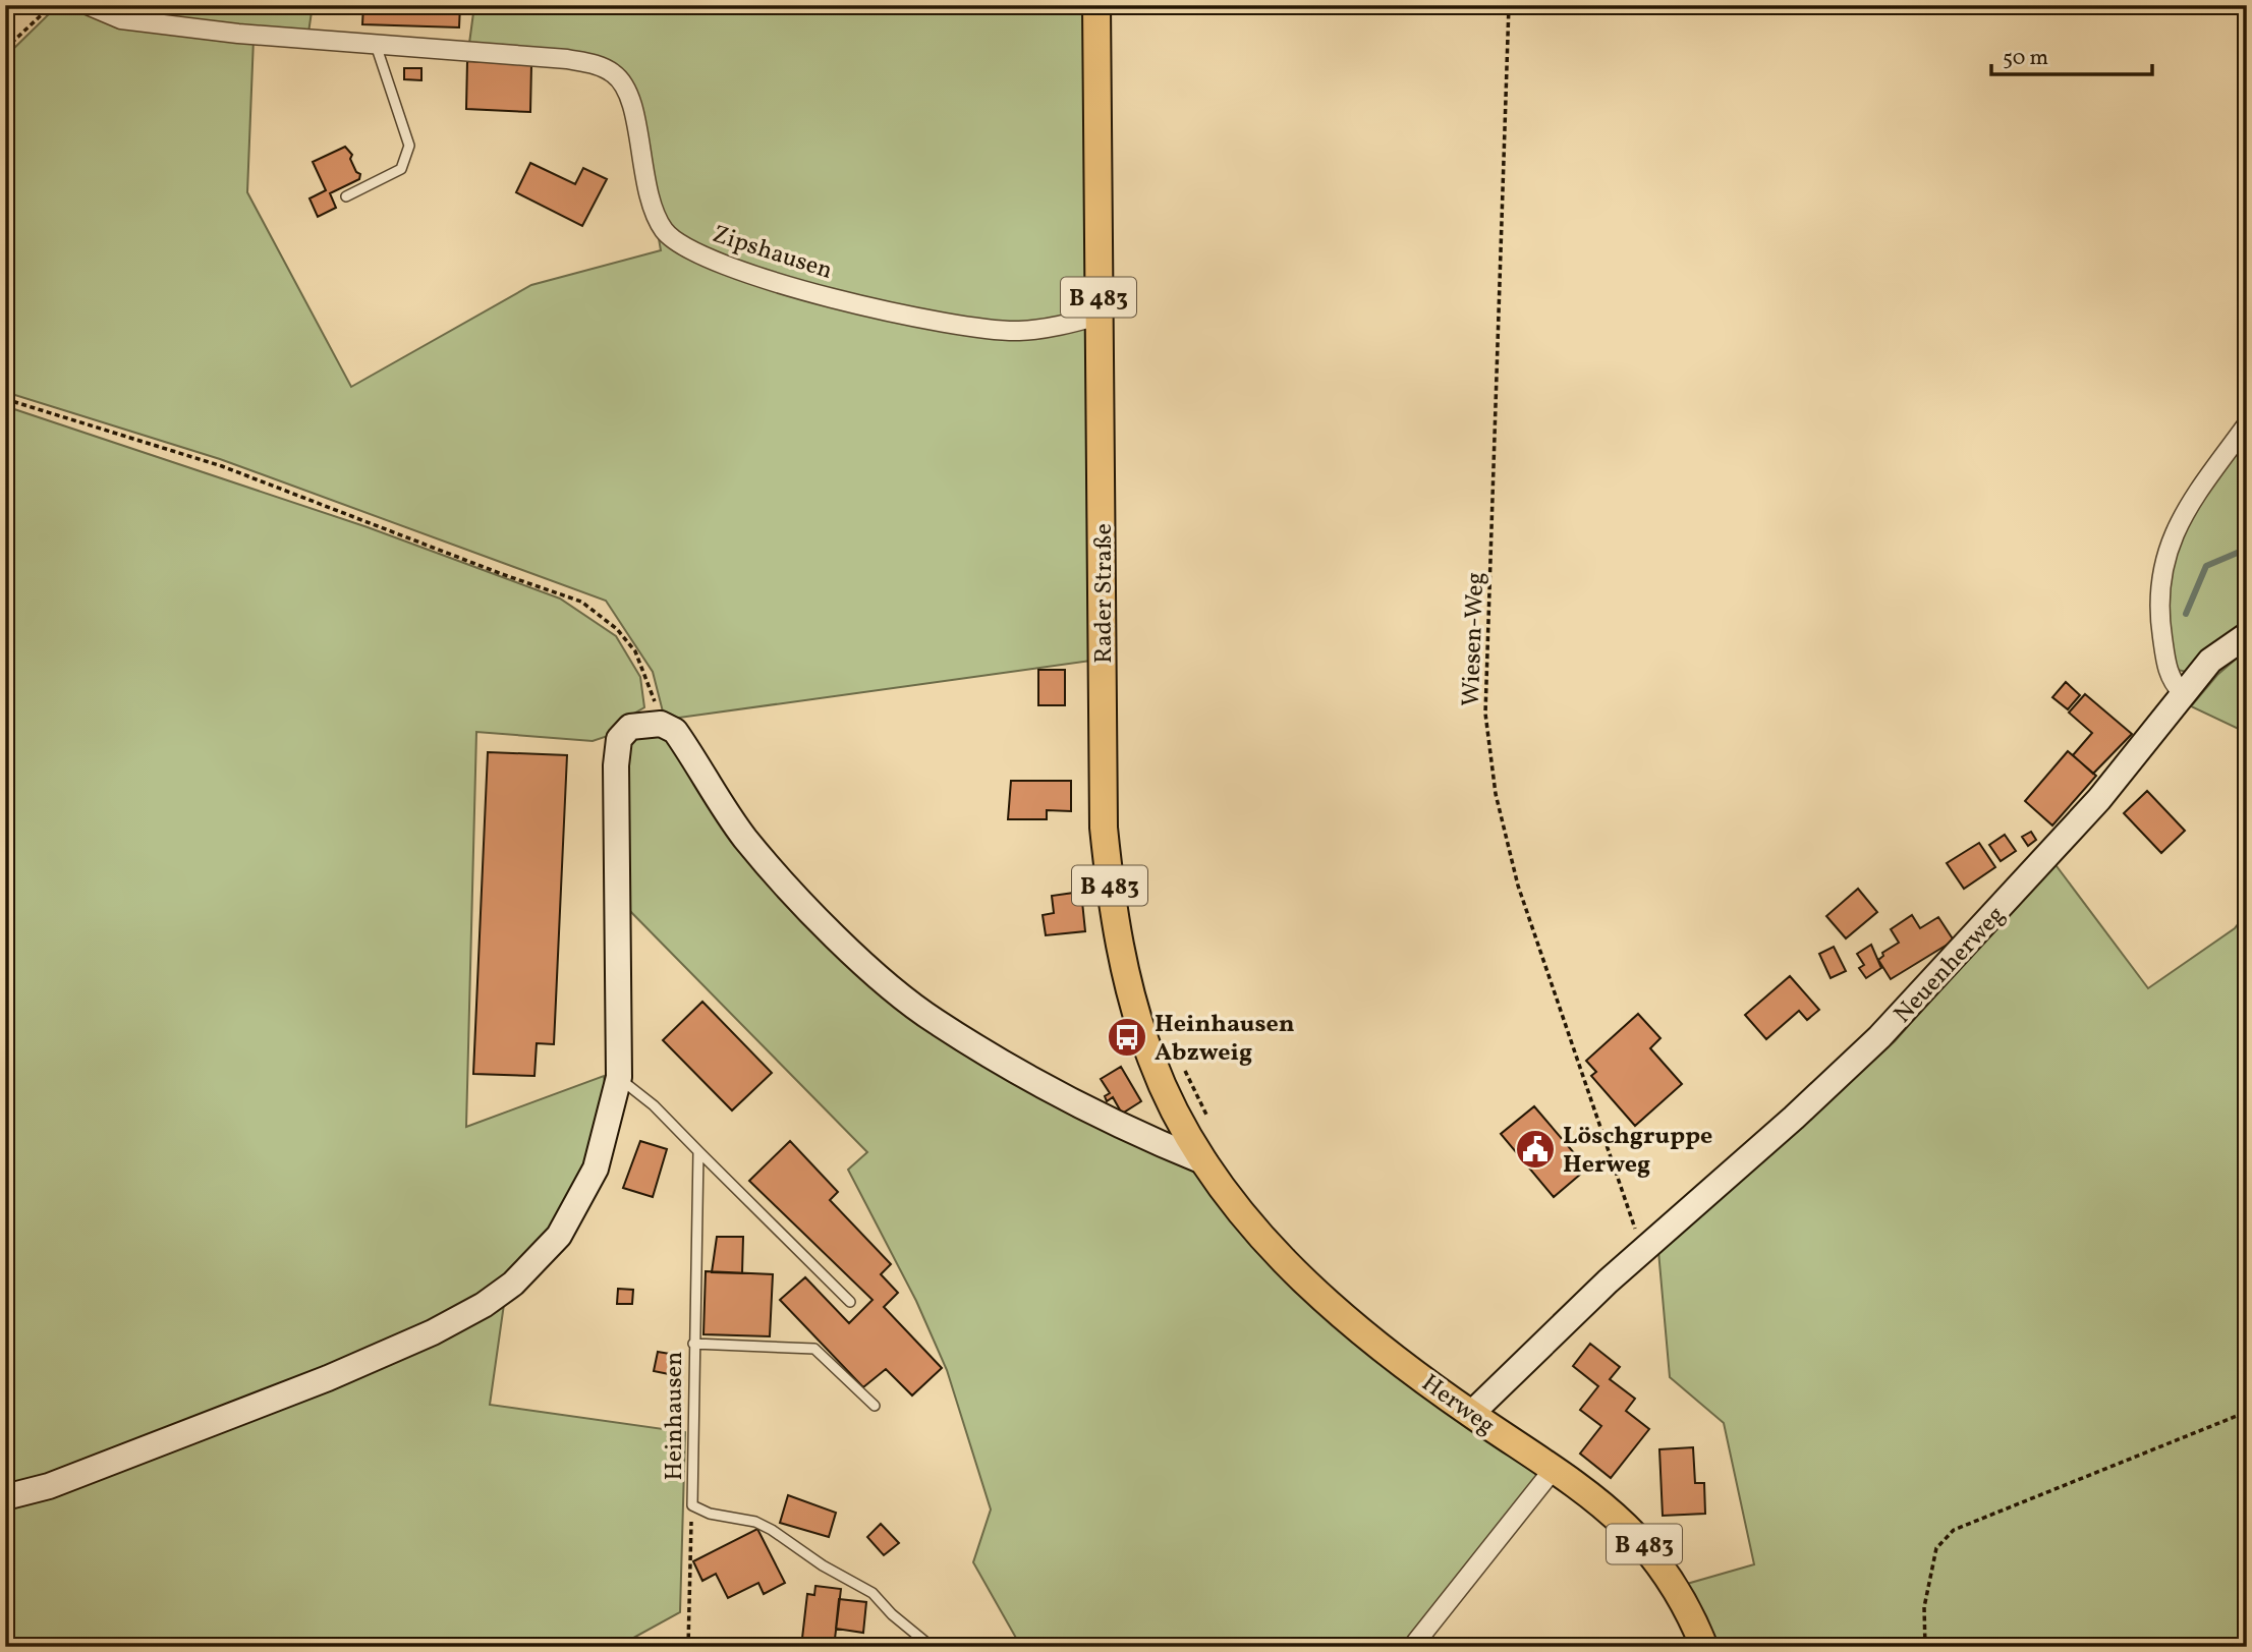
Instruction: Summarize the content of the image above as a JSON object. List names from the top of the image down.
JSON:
{
  "streets": {
    "main road": ["B 483", "Rader Straße", "Herweg"],
    "street": ["Zipshausen", "Neuenherweg"],
    "lane": ["Heinhausen"],
    "path": ["Wiesen-Weg"]
  },
  "crossings": [
    ["Zipshausen", "Rader Straße"],
    ["Rader Straße", "Herweg"],
    ["Wiesen-Weg", "Neuenherweg"],
    ["Neuenherweg", "Herweg"]
  ],
  "places": {
    "bus stop": ["Heinhausen Abzweig"],
    "public building": ["Löschgruppe Herweg"]
  },
  "scale_bar": "50 m"
}
